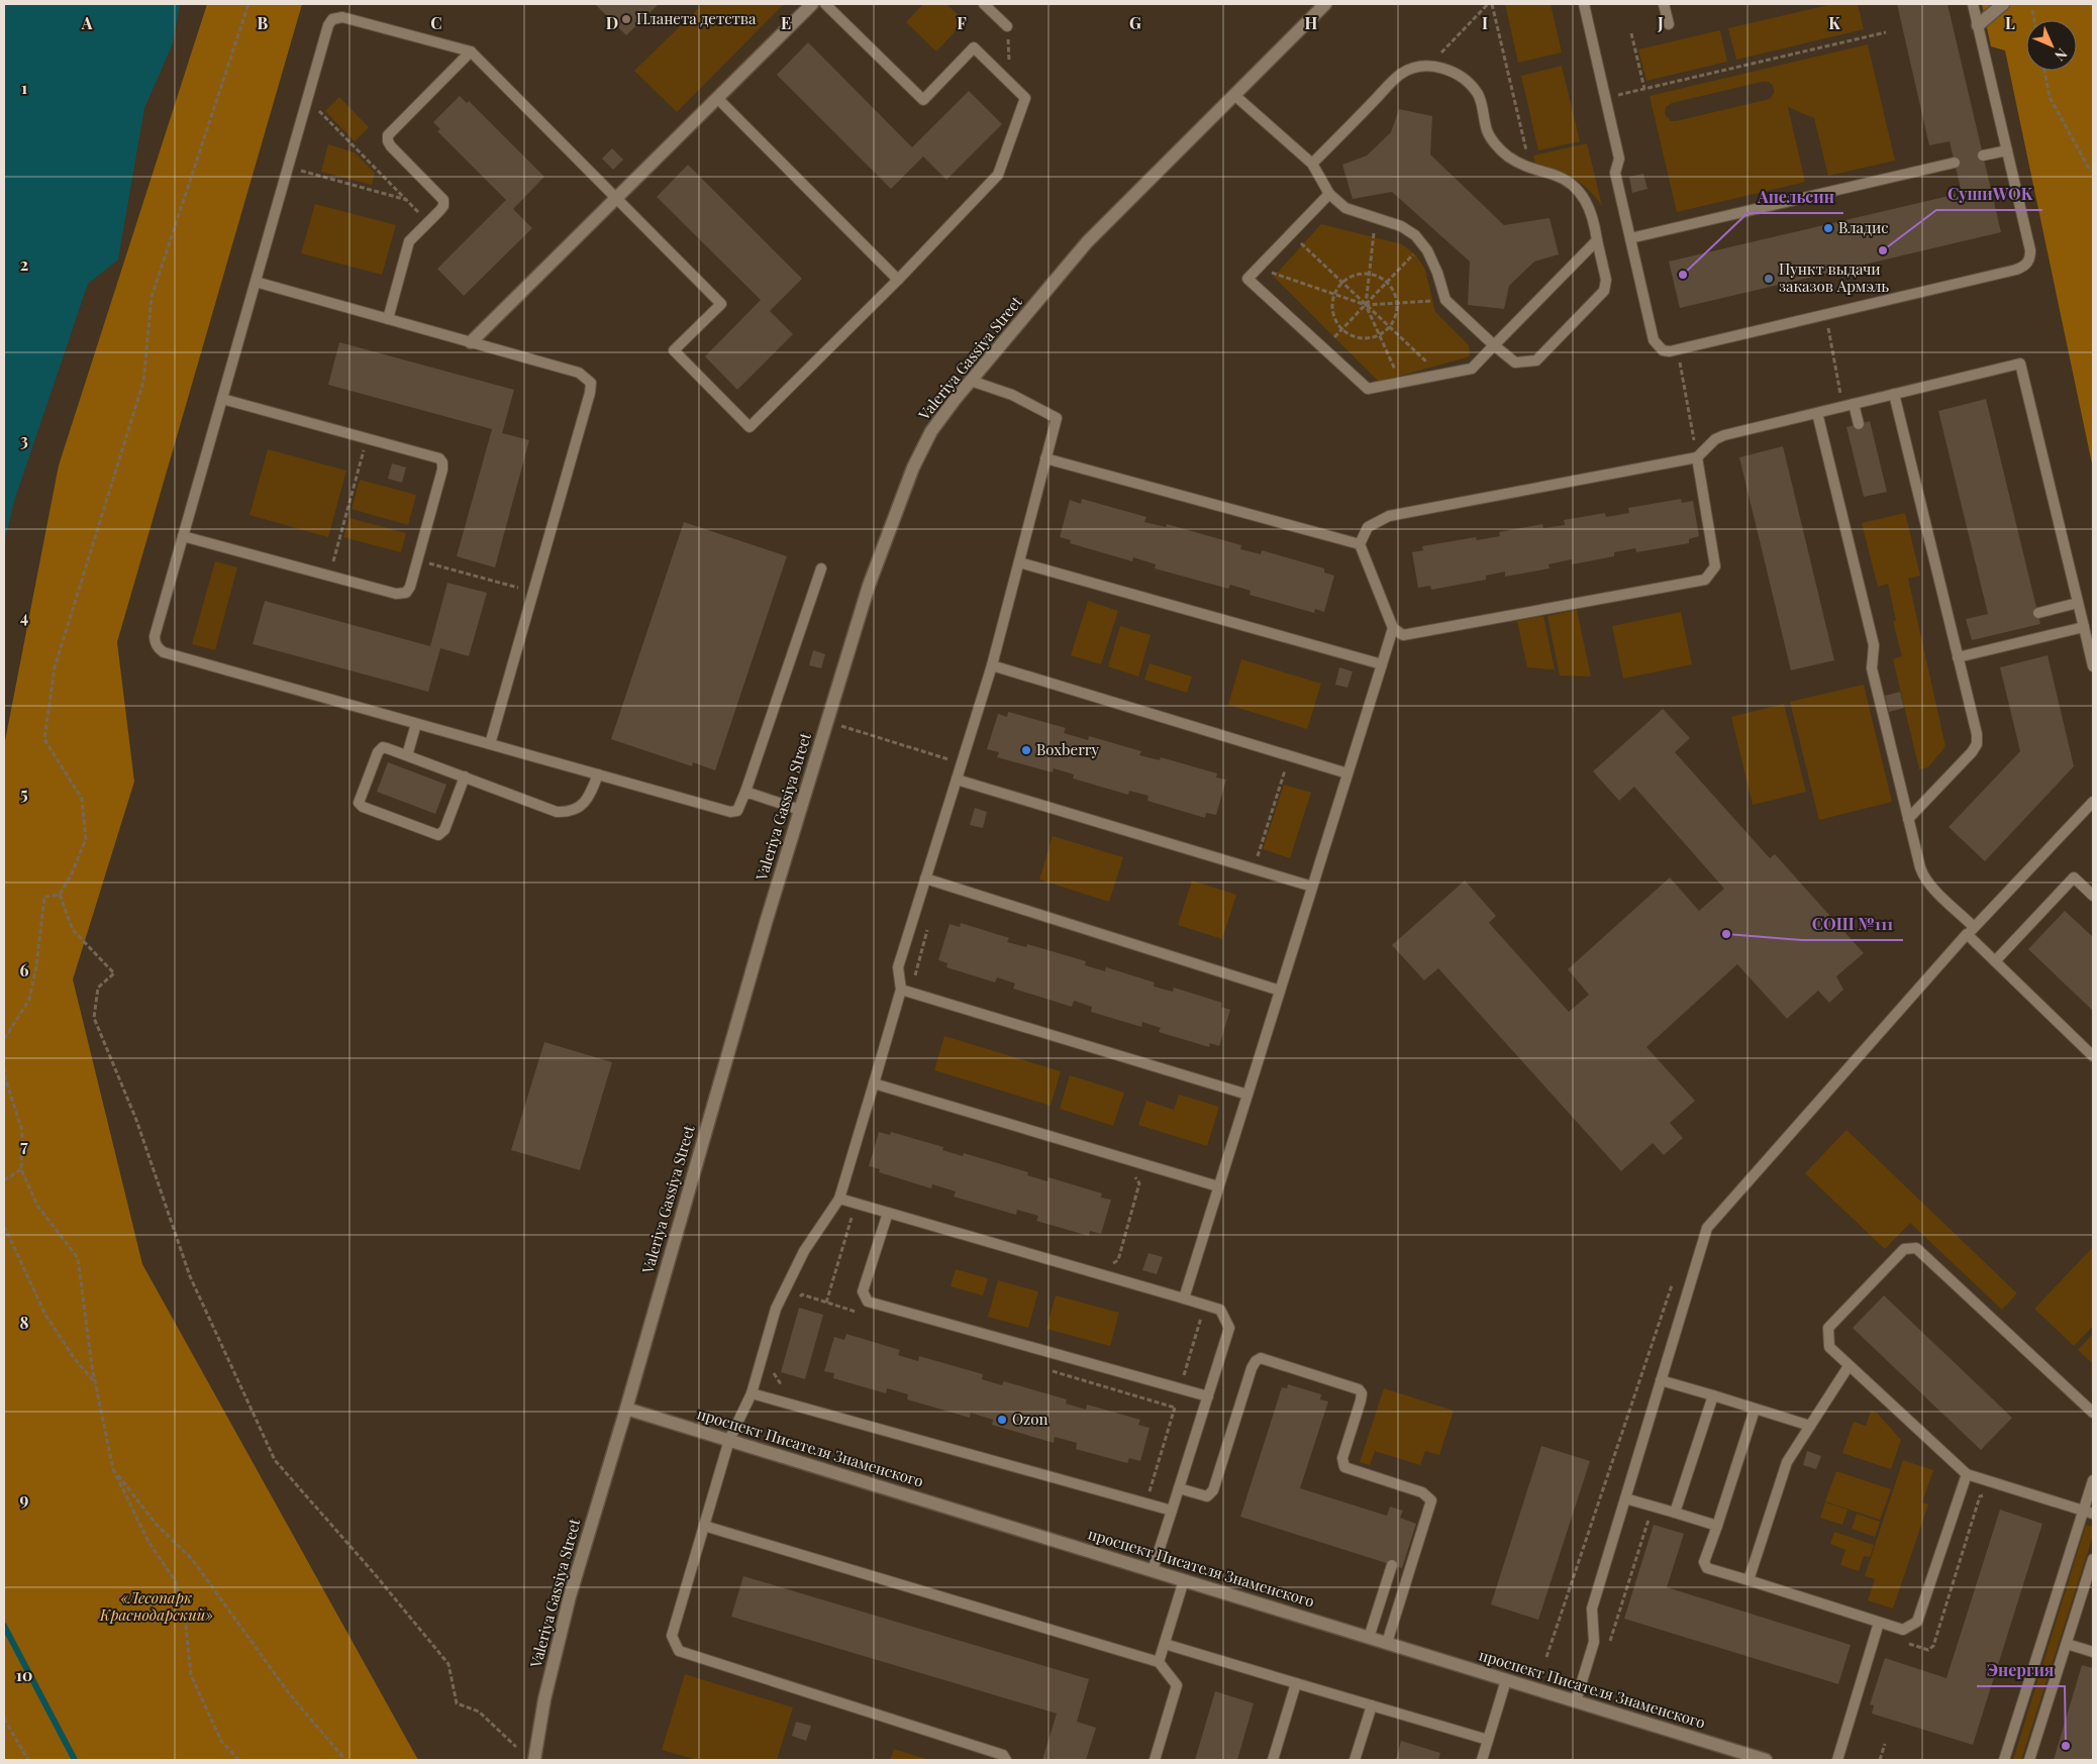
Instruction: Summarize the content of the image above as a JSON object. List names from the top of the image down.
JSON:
{
  "streets": {
    "street": ["Valeriya Gassiya Street", "проспект Писателя Знаменского"]
  },
  "crossings": [
    ["Valeriya Gassiya Street", "проспект Писателя Знаменского"]
  ],
  "parks": ["«Лесопарк Краснодарский»"],
  "places": [
    "Планета детства",
    "Владис",
    "CушиWOK",
    "Апельсин",
    "Пункт выдачи заказов Армэль",
    "Boxberry",
    "СОШ №111",
    "Ozon",
    "Энергия"
  ],
  "north": "bottom right",
  "grid": {
    "columns": [
      "A",
      "B",
      "C",
      "D",
      "E",
      "F",
      "G",
      "H",
      "I",
      "J",
      "K",
      "L"
    ],
    "rows": [
      "1",
      "2",
      "3",
      "4",
      "5",
      "6",
      "7",
      "8",
      "9",
      "10"
    ]
  }
}
